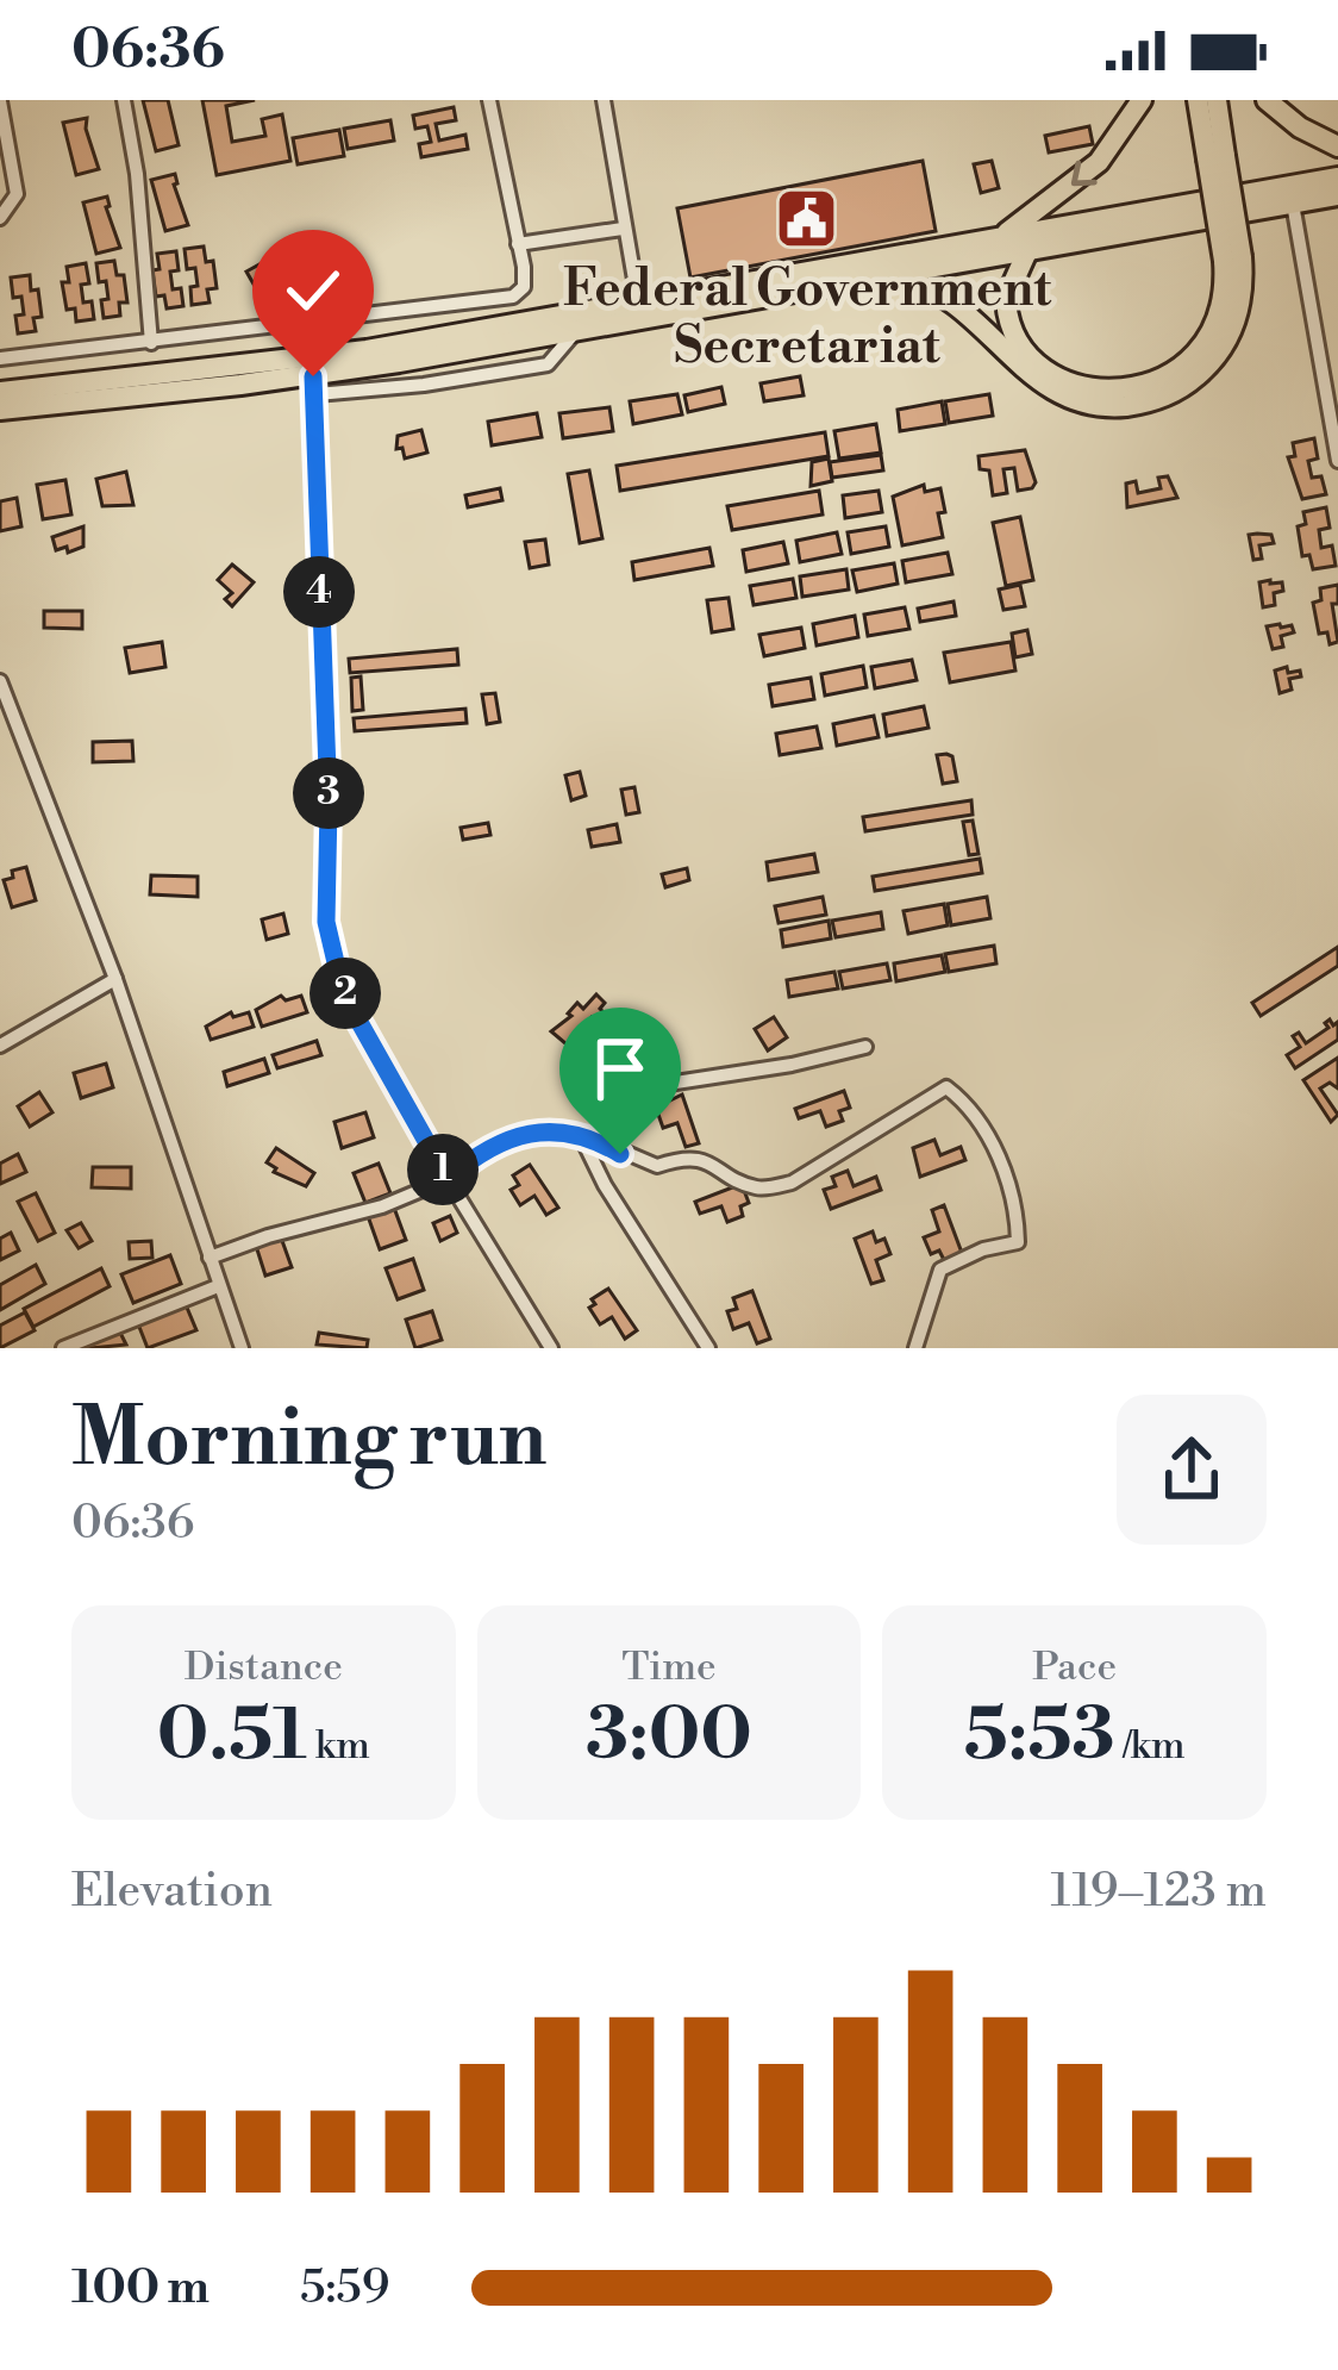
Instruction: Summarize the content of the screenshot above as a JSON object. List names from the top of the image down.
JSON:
{
  "places": {
    "public building": ["Federal Government Secretariat"]
  },
  "page": {
    "status": "06:36",
    "pins": [
      "4",
      "3",
      "2",
      "1"
    ],
    "heading": ["Morning run", "06:36"],
    "stats": [
      ["Distance", "0.51 km"],
      ["Time", "3:00"],
      ["Pace", "5:53 /km"]
    ],
    "chart": ["Elevation", "119–123 m"],
    "list": [
      {
        "name": "100 m",
        "note": "5:59"
      }
    ]
  }
}
